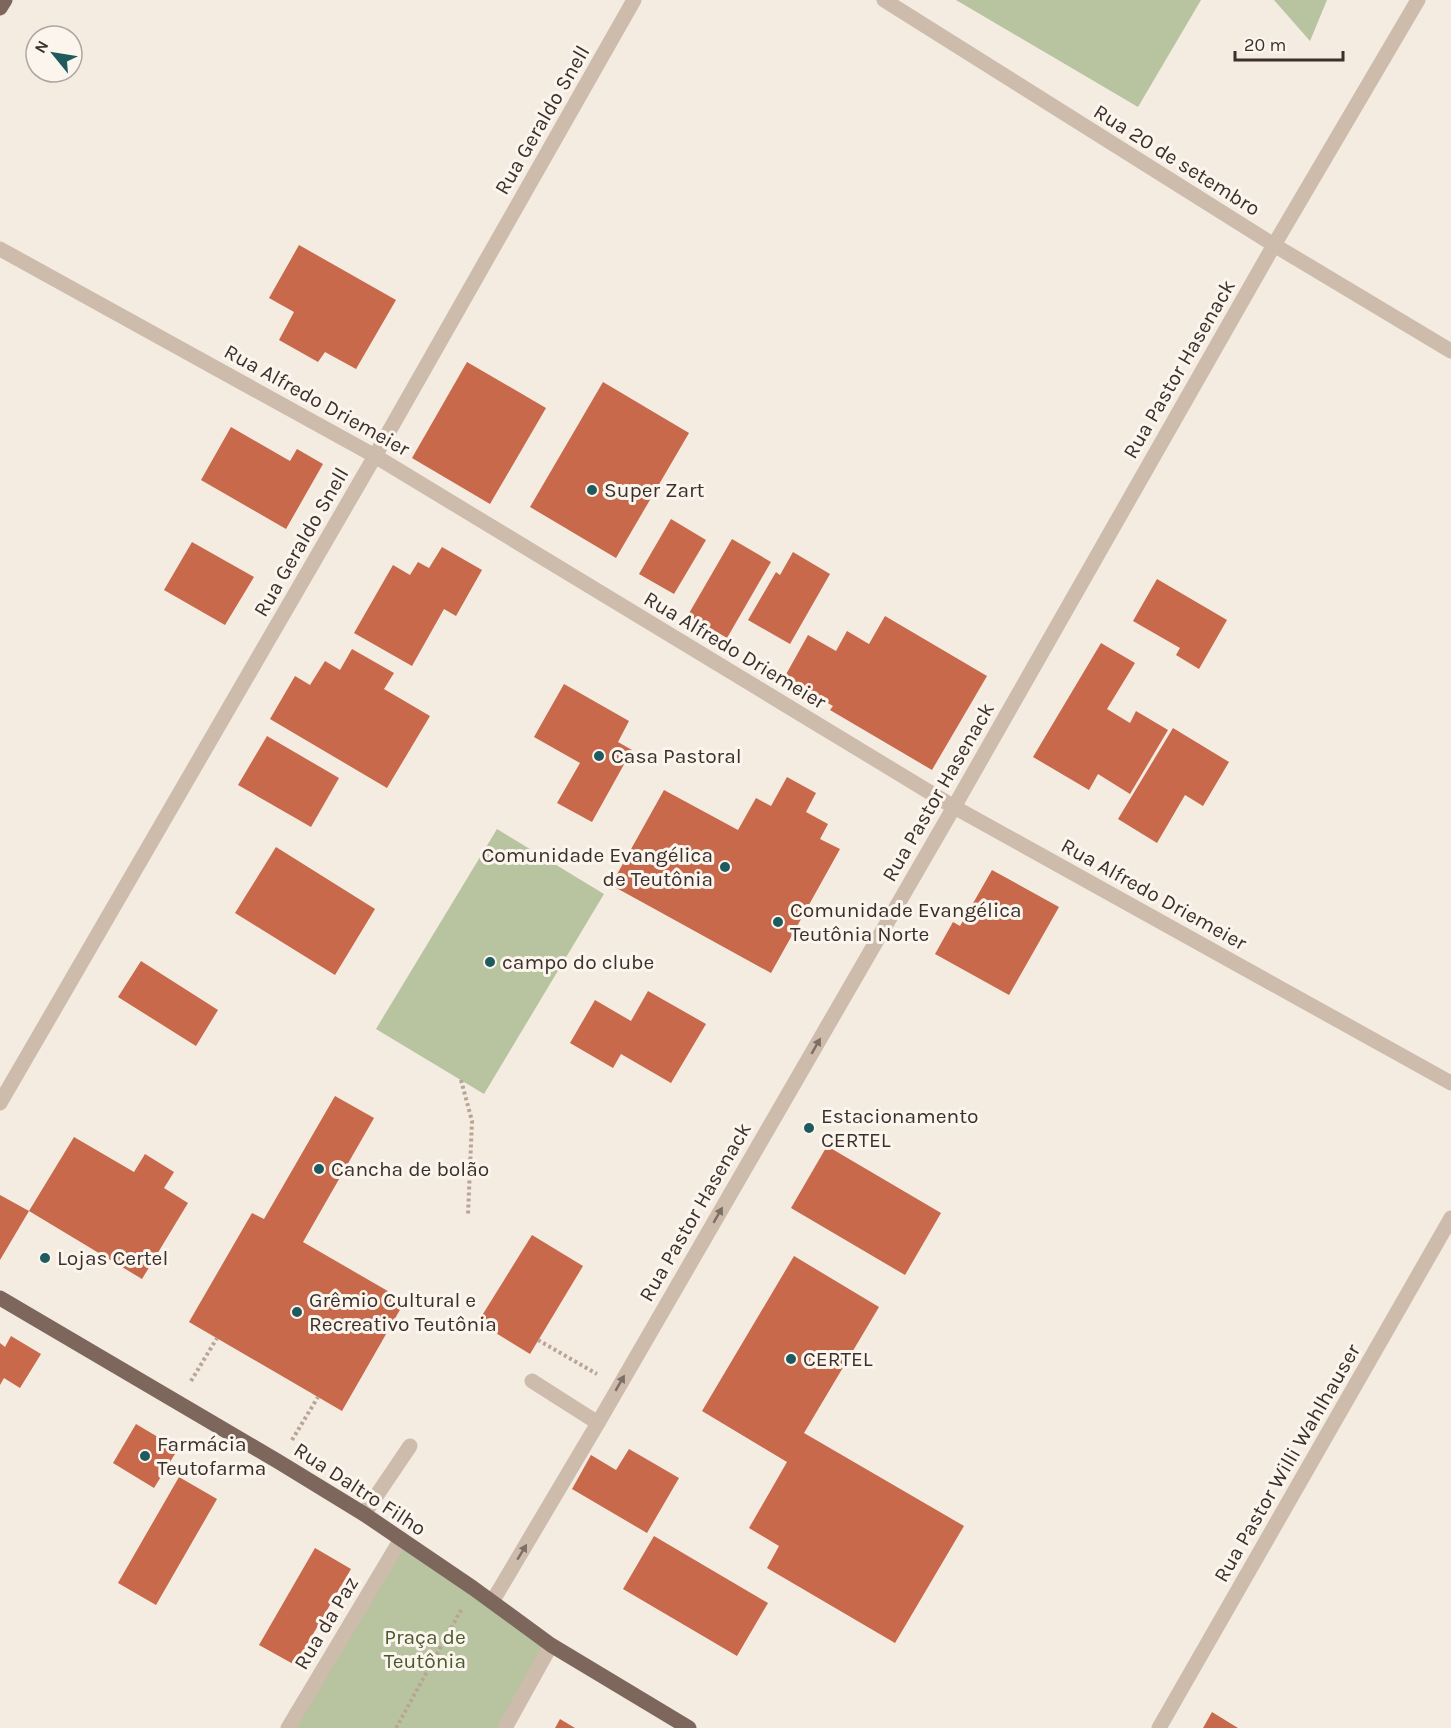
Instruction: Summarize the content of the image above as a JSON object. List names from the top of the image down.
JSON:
{
  "streets": {
    "main road": ["Rua Daltro Filho"],
    "street": [
      "Rua Geraldo Snell",
      "Rua 20 de setembro",
      "Rua Pastor Hasenack",
      "Rua Alfredo Driemeier",
      "Rua Pastor Willi Wahlhauser",
      "Rua da Paz"
    ]
  },
  "crossings": [
    ["Rua Geraldo Snell", "Rua Alfredo Driemeier"],
    ["Rua 20 de setembro", "Rua Pastor Hasenack"],
    ["Rua Pastor Hasenack", "Rua Alfredo Driemeier"],
    ["Rua Pastor Hasenack", "Rua Daltro Filho"],
    ["Rua Daltro Filho", "Rua da Paz"]
  ],
  "one_way": ["Rua Pastor Hasenack"],
  "parks": ["Praça de Teutônia"],
  "places": [
    "Super Zart",
    "Casa Pastoral",
    "Comunidade Evangélica de Teutônia",
    "Comunidade Evangélica Teutônia Norte",
    "campo do clube",
    "Estacionamento CERTEL",
    "Cancha de bolão",
    "Lojas Certel",
    "Grêmio Cultural e Recreativo Teutônia",
    "CERTEL",
    "Farmácia Teutofarma"
  ],
  "scale_bar": "20 m",
  "north": "top left"
}
